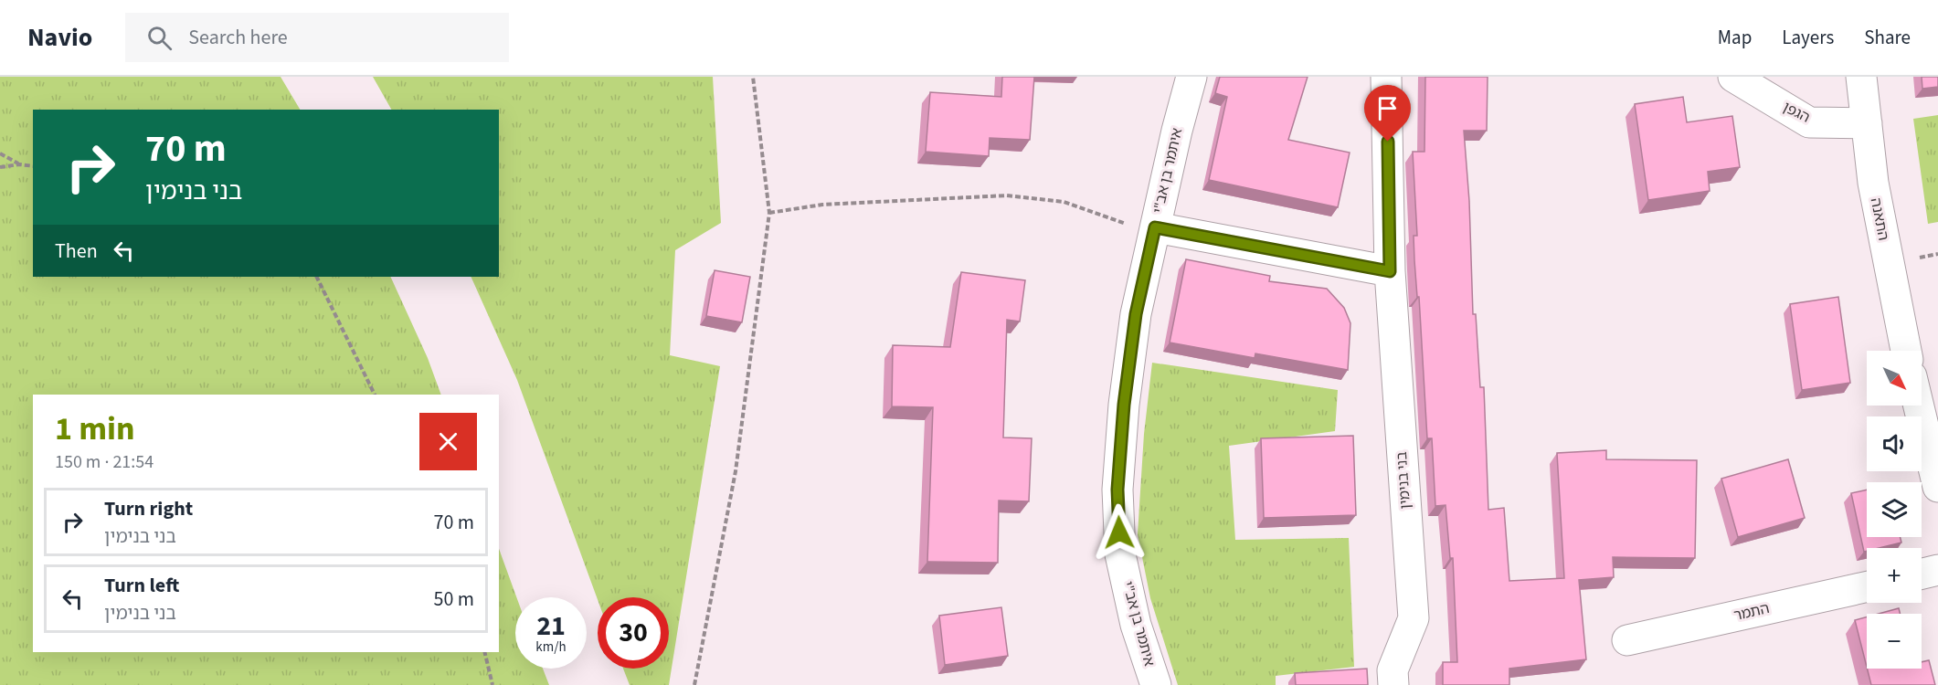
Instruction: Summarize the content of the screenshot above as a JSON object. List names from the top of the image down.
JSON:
{
  "streets": {
    "street": [
      "הגפן",
      "איתמר בן אב\"י",
      "התאנה",
      "בני בנימין",
      "התמר"
    ]
  },
  "crossings": [
    ["הגפן", "התאנה"]
  ],
  "north": "bottom right",
  "page": {
    "header": "Navio",
    "search": "Search here",
    "nav": ["Map", "Layers", "Share"],
    "turn": ["70 m", "בני בנימין"],
    "then": "Then",
    "map_buttons": ["+", "−"],
    "heading": ["1 min", "150 m · 21:54"],
    "list": [
      {
        "name": "Turn right",
        "note": "בני בנימין",
        "value": "70 m"
      },
      {
        "name": "Turn left",
        "note": "בני בנימין",
        "value": "50 m"
      }
    ],
    "speed": "21 km/h",
    "limit": "30"
  }
}
